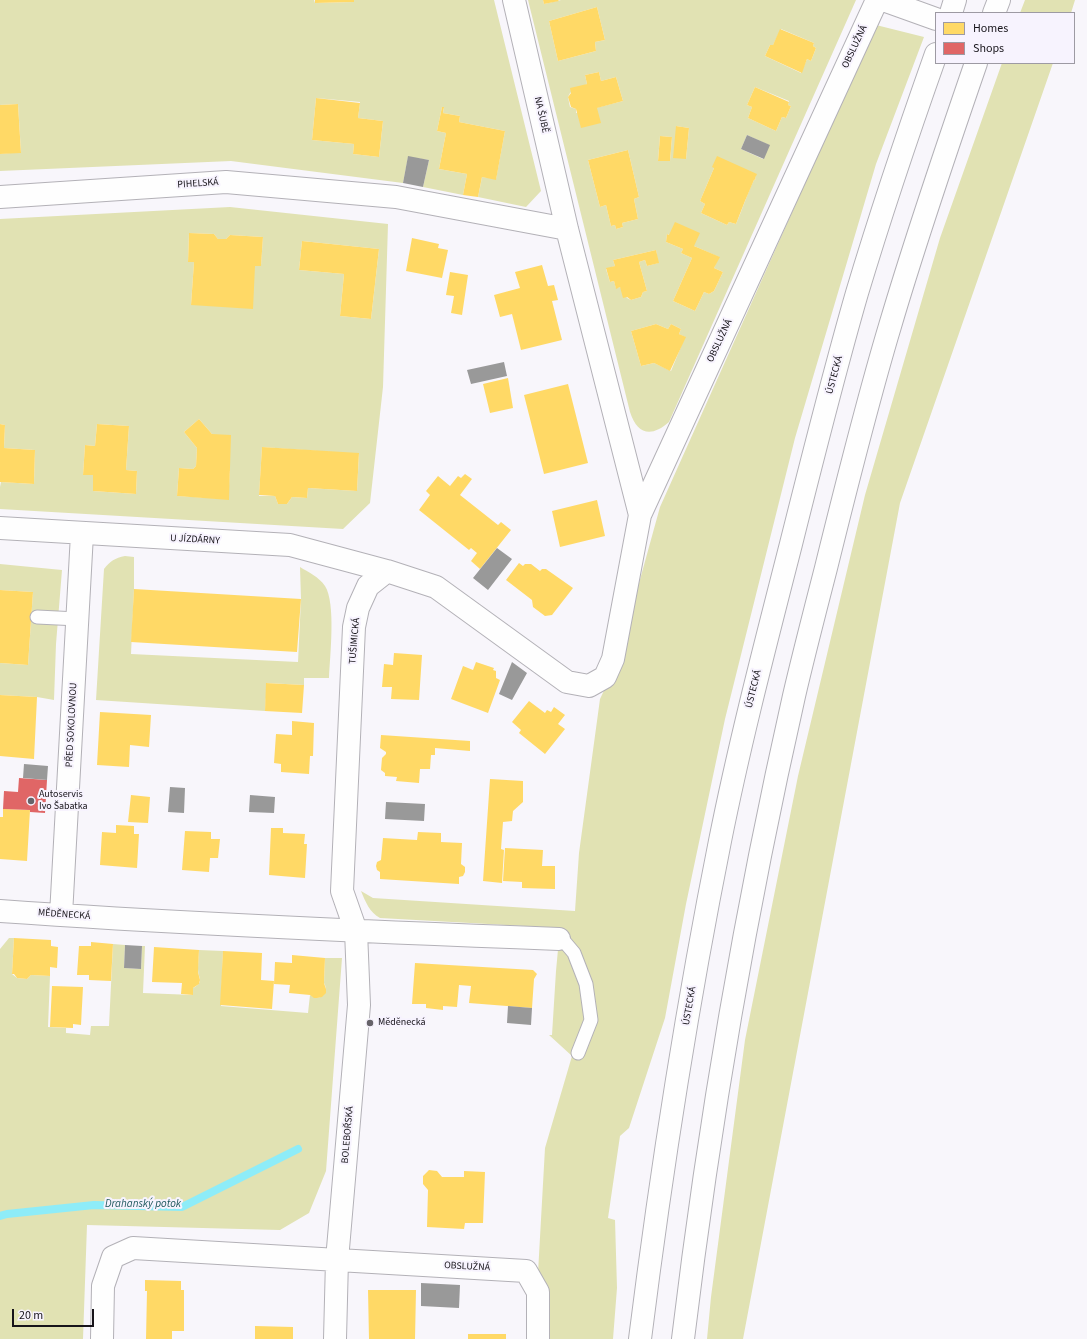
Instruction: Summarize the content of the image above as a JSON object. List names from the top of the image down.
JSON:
{
  "streets": {
    "street": [
      "OBSLUŽNÁ",
      "NA ŠUBĚ",
      "PIHELSKÁ",
      "ÚSTECKÁ",
      "U JÍZDÁRNY",
      "TUŠIMICKÁ",
      "PŘED SOKOLOVNOU",
      "MĚDĚNECKÁ",
      "BOLEBOŘSKÁ"
    ]
  },
  "crossings": [
    ["OBSLUŽNÁ", "NA ŠUBĚ"],
    ["OBSLUŽNÁ", "U JÍZDÁRNY"],
    ["OBSLUŽNÁ", "TUŠIMICKÁ"],
    ["OBSLUŽNÁ", "BOLEBOŘSKÁ"],
    ["NA ŠUBĚ", "PIHELSKÁ"],
    ["U JÍZDÁRNY", "TUŠIMICKÁ"],
    ["U JÍZDÁRNY", "PŘED SOKOLOVNOU"],
    ["TUŠIMICKÁ", "MĚDĚNECKÁ"],
    ["TUŠIMICKÁ", "BOLEBOŘSKÁ"],
    ["PŘED SOKOLOVNOU", "MĚDĚNECKÁ"],
    ["MĚDĚNECKÁ", "BOLEBOŘSKÁ"]
  ],
  "water": ["Drahanský potok"],
  "places": ["Autoservis Ivo Šabatka", "Měděnecká"],
  "legend": ["Homes", "Shops"],
  "scale_bar": "20 m"
}
